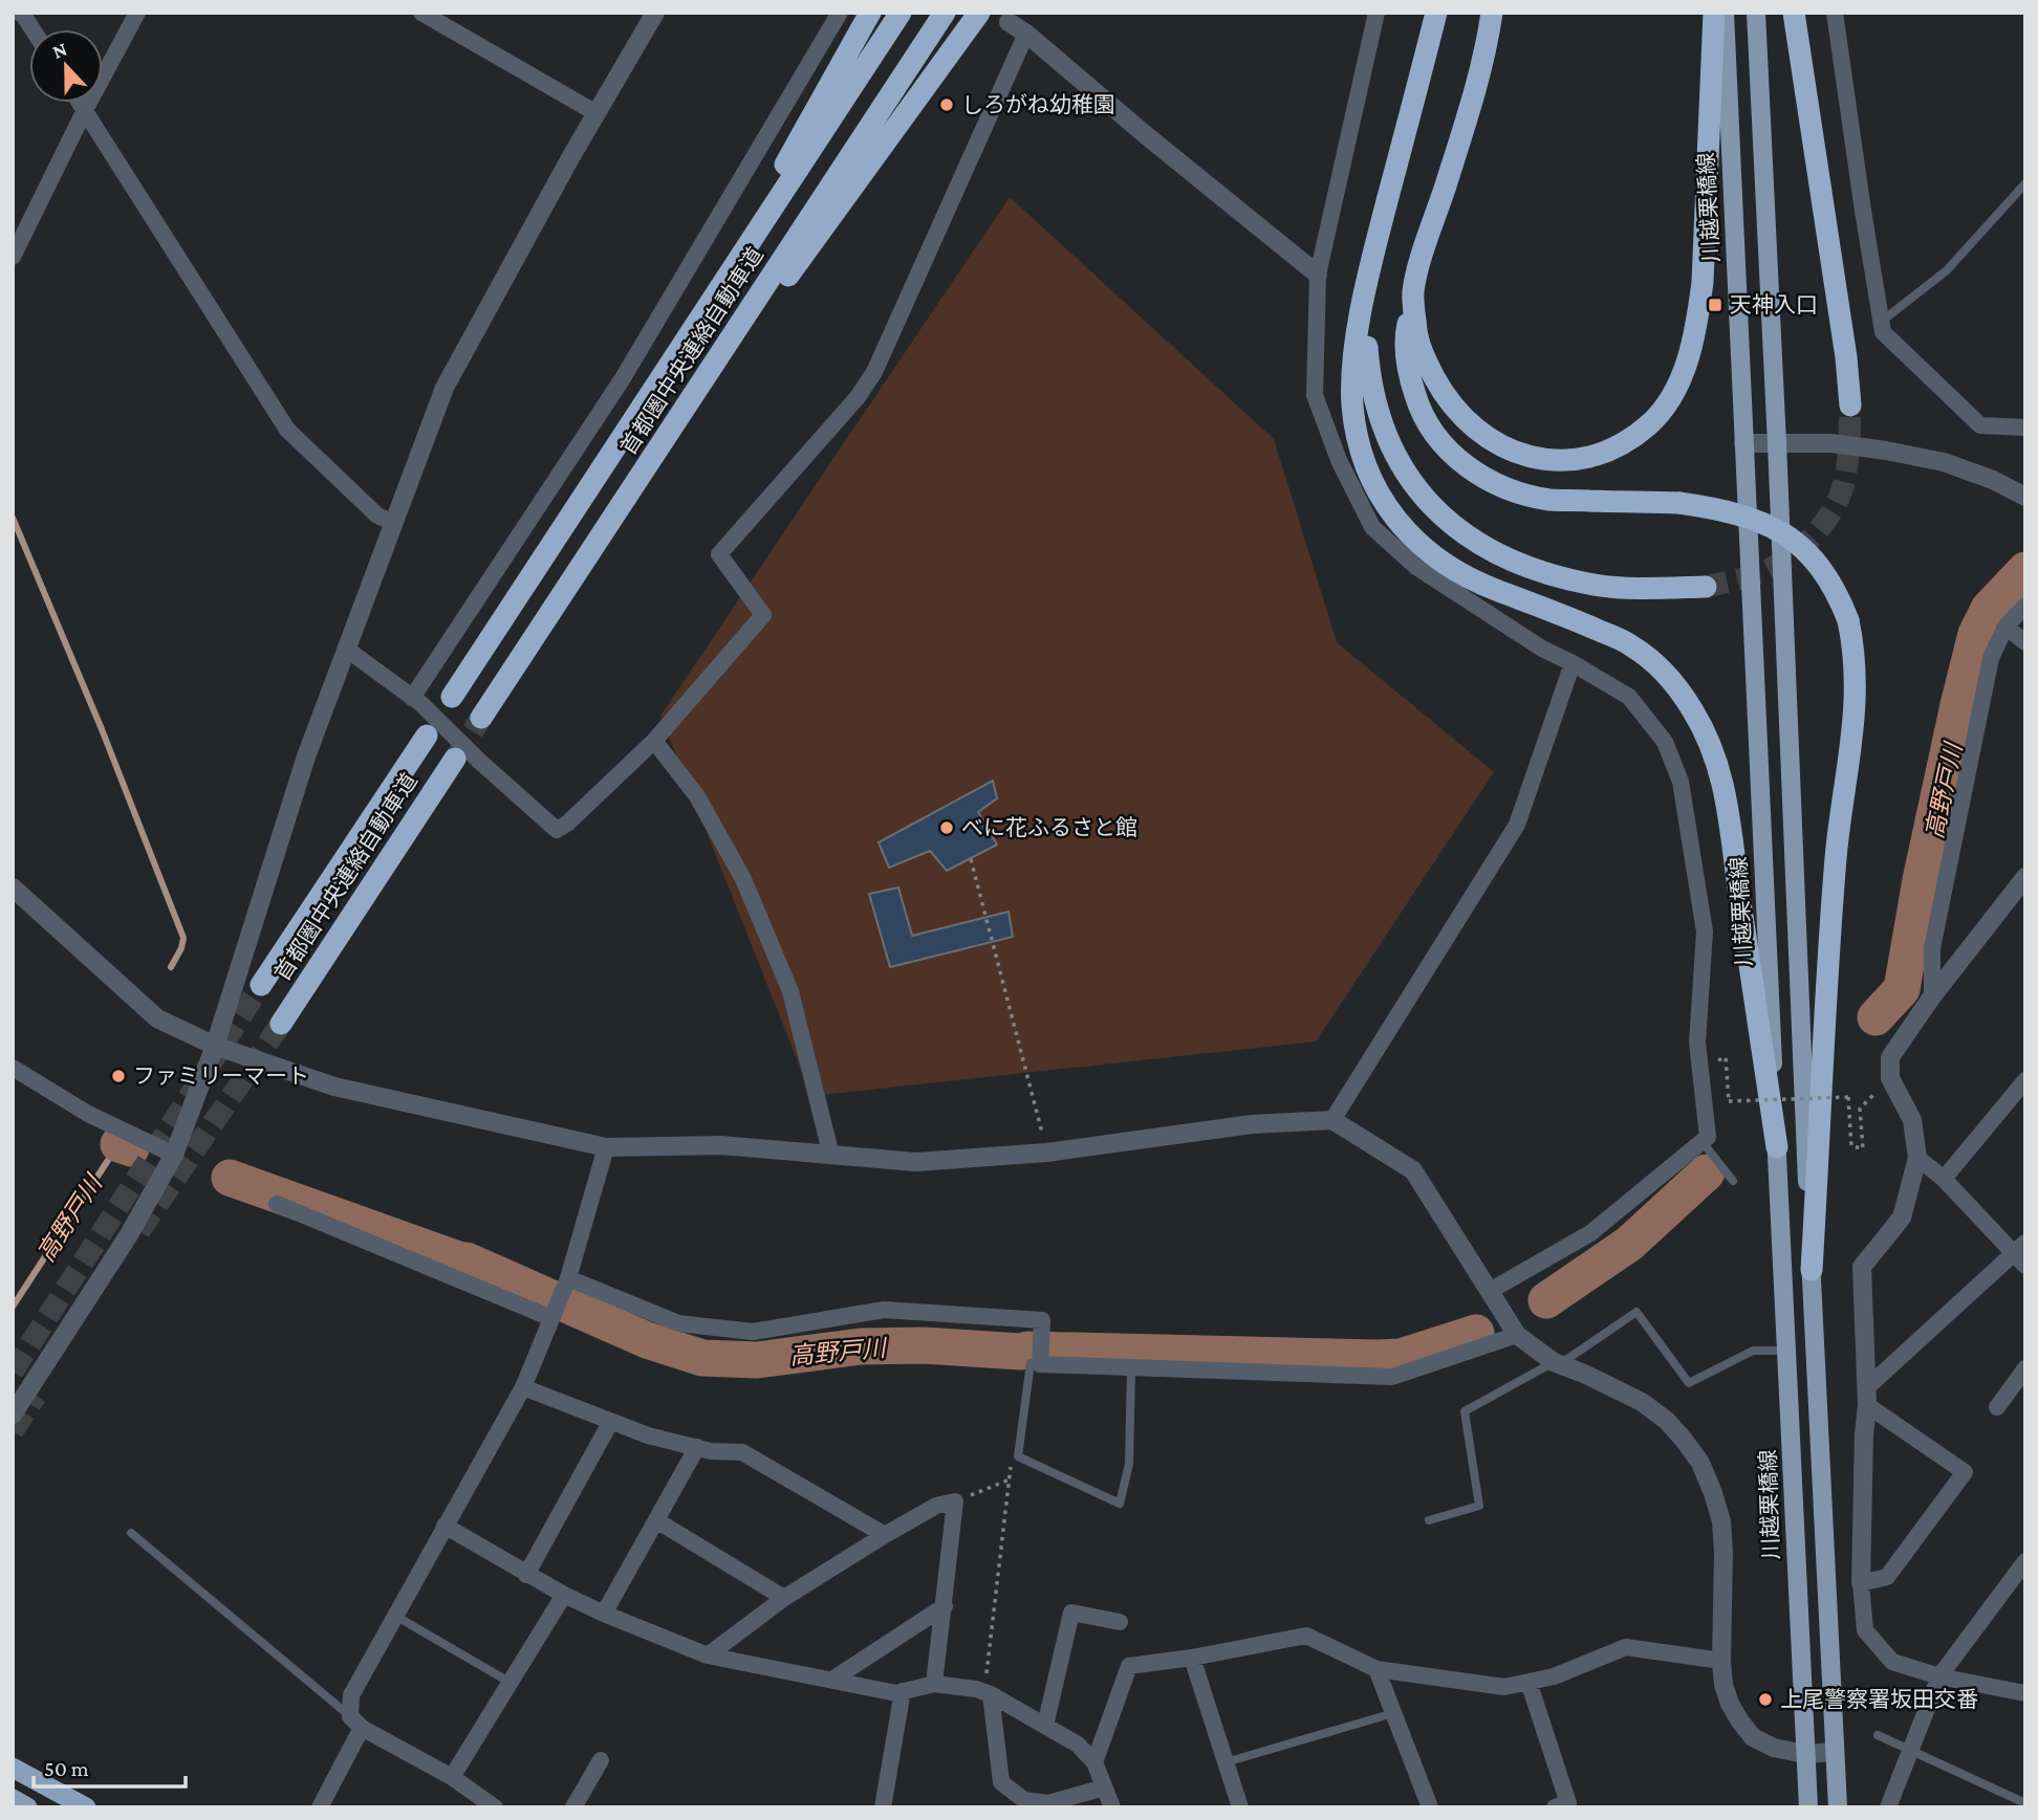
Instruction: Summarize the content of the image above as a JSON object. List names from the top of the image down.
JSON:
{
  "streets": {
    "highway": ["首都圏中央連絡自動車道"],
    "main road": ["川越栗橋線"]
  },
  "water": ["高野戸川"],
  "places": {
    "other": [
      "しろがね幼稚園",
      "べに花ふるさと館",
      "ファミリーマート",
      "上尾警察署坂田交番"
    ],
    "transit": ["天神入口"]
  },
  "scale_bar": "50 m",
  "north": "top"
}
